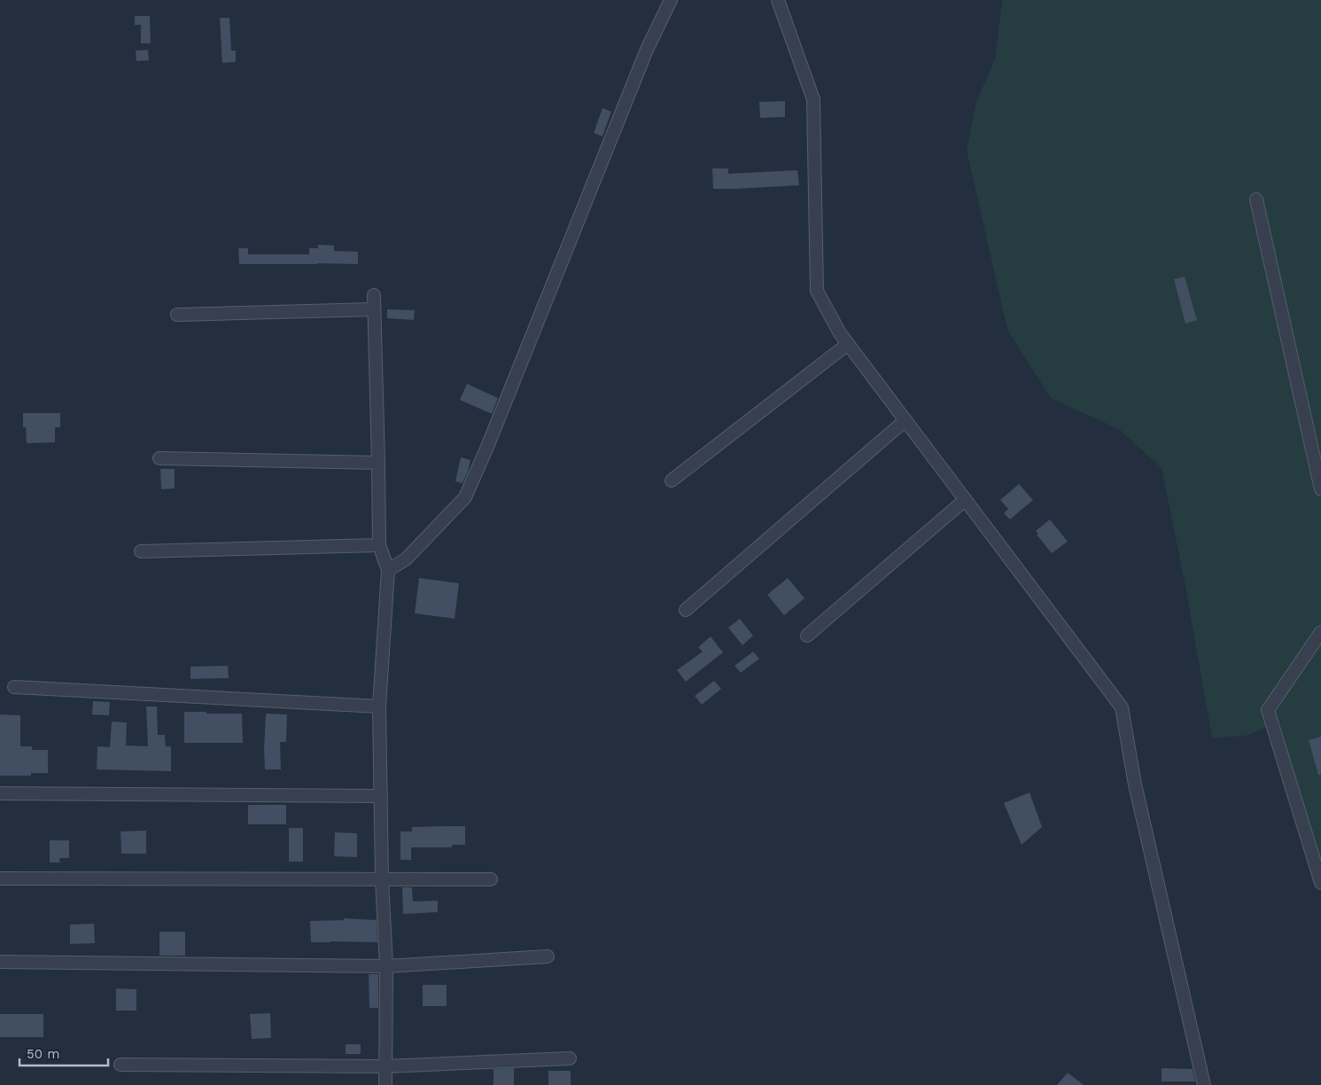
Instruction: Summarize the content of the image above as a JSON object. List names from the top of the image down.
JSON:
{
  "scale_bar": "50 m"
}
